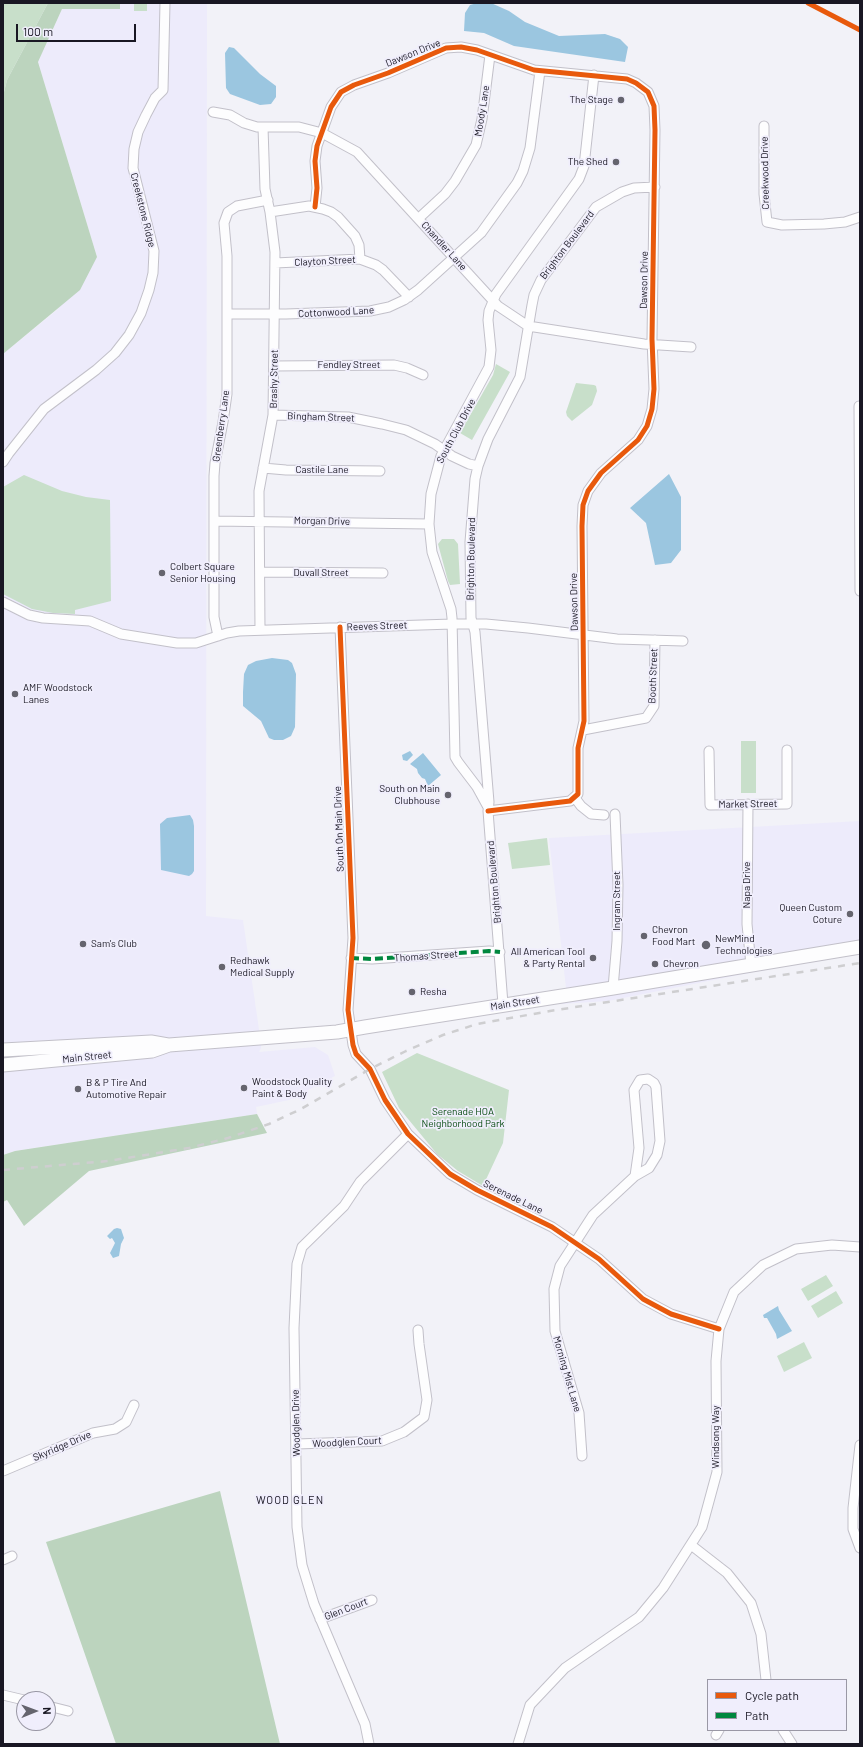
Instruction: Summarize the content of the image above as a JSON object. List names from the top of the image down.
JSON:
{
  "streets": {
    "main road": ["Main Street"],
    "street": [
      "Dawson Drive",
      "Moody Lane",
      "Creekwood Drive",
      "Creekstone Ridge",
      "Brighton Boulevard",
      "Chandler Lane",
      "Clayton Street",
      "Cottonwood Lane",
      "Fendley Street",
      "Brashy Street",
      "Bingham Street",
      "Greenberry Lane",
      "South Club Drive",
      "Castile Lane",
      "Morgan Drive",
      "Duvall Street",
      "Reeves Street",
      "Booth Street",
      "Market Street",
      "South On Main Drive",
      "Napa Drive",
      "Ingram Street",
      "Thomas Street",
      "Serenade Lane",
      "Morning Mist Lane",
      "Woodglen Drive",
      "Windsong Way",
      "Woodglen Court",
      "Skyridge Drive",
      "Glen Court"
    ]
  },
  "crossings": [
    ["Dawson Drive", "Moody Lane"],
    ["Dawson Drive", "Brighton Boulevard"],
    ["Dawson Drive", "Chandler Lane"],
    ["Dawson Drive", "Cottonwood Lane"],
    ["Dawson Drive", "South Club Drive"],
    ["Dawson Drive", "Reeves Street"],
    ["Dawson Drive", "Booth Street"],
    ["Moody Lane", "Chandler Lane"],
    ["Brighton Boulevard", "Chandler Lane"],
    ["Brighton Boulevard", "Bingham Street"],
    ["Brighton Boulevard", "South Club Drive"],
    ["Brighton Boulevard", "Reeves Street"],
    ["Brighton Boulevard", "Thomas Street"],
    ["Brighton Boulevard", "Main Street"],
    ["Chandler Lane", "Cottonwood Lane"],
    ["Chandler Lane", "Brashy Street"],
    ["Chandler Lane", "South Club Drive"],
    ["Clayton Street", "Cottonwood Lane"],
    ["Clayton Street", "Brashy Street"],
    ["Cottonwood Lane", "Brashy Street"],
    ["Cottonwood Lane", "Greenberry Lane"],
    ["Fendley Street", "Brashy Street"],
    ["Brashy Street", "Bingham Street"],
    ["Brashy Street", "Greenberry Lane"],
    ["Brashy Street", "Castile Lane"],
    ["Brashy Street", "Morgan Drive"],
    ["Brashy Street", "Duvall Street"],
    ["Brashy Street", "Reeves Street"],
    ["Bingham Street", "South Club Drive"],
    ["Greenberry Lane", "Morgan Drive"],
    ["Greenberry Lane", "Reeves Street"],
    ["South Club Drive", "Morgan Drive"],
    ["South Club Drive", "Reeves Street"],
    ["Reeves Street", "Booth Street"],
    ["Reeves Street", "South On Main Drive"],
    ["Market Street", "Napa Drive"],
    ["South On Main Drive", "Thomas Street"],
    ["South On Main Drive", "Main Street"],
    ["South On Main Drive", "Serenade Lane"],
    ["Napa Drive", "Main Street"],
    ["Ingram Street", "Main Street"],
    ["Main Street", "Serenade Lane"],
    ["Serenade Lane", "Morning Mist Lane"],
    ["Serenade Lane", "Woodglen Drive"],
    ["Serenade Lane", "Windsong Way"],
    ["Woodglen Drive", "Woodglen Court"],
    ["Woodglen Drive", "Glen Court"]
  ],
  "districts": ["WOOD GLEN"],
  "parks": ["Serenade HOA Neighborhood Park"],
  "places": [
    "The Stage",
    "The Shed",
    "Colbert Square Senior Housing",
    "AMF Woodstock Lanes",
    "South on Main Clubhouse",
    "Queen Custom Coture",
    "Chevron Food Mart",
    "Sam's Club",
    "NewMind Technologies",
    "All American Tool & Party Rental",
    "Chevron",
    "Redhawk Medical Supply",
    "Resha",
    "Woodstock Quality Paint & Body",
    "B & P Tire And Automotive Repair"
  ],
  "legend": ["Cycle path", "Path"],
  "scale_bar": "100 m",
  "north": "right"
}
